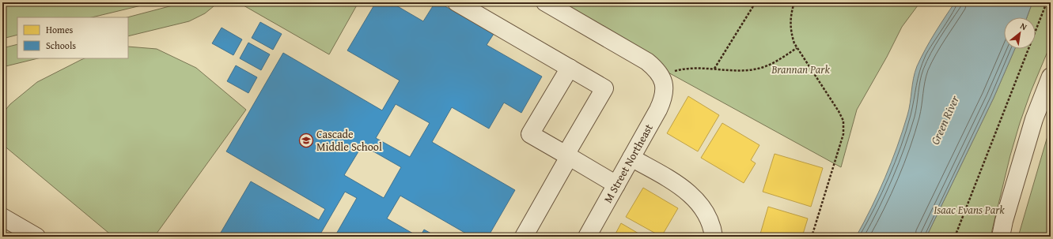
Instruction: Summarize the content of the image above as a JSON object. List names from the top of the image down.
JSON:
{
  "streets": {
    "street": ["M Street Northeast"]
  },
  "water": ["Green River"],
  "parks": ["Brannan Park", "Isaac Evans Park"],
  "places": {
    "school or university": ["Cascade Middle School"]
  },
  "legend": ["Homes", "Schools"],
  "north": "top right"
}
